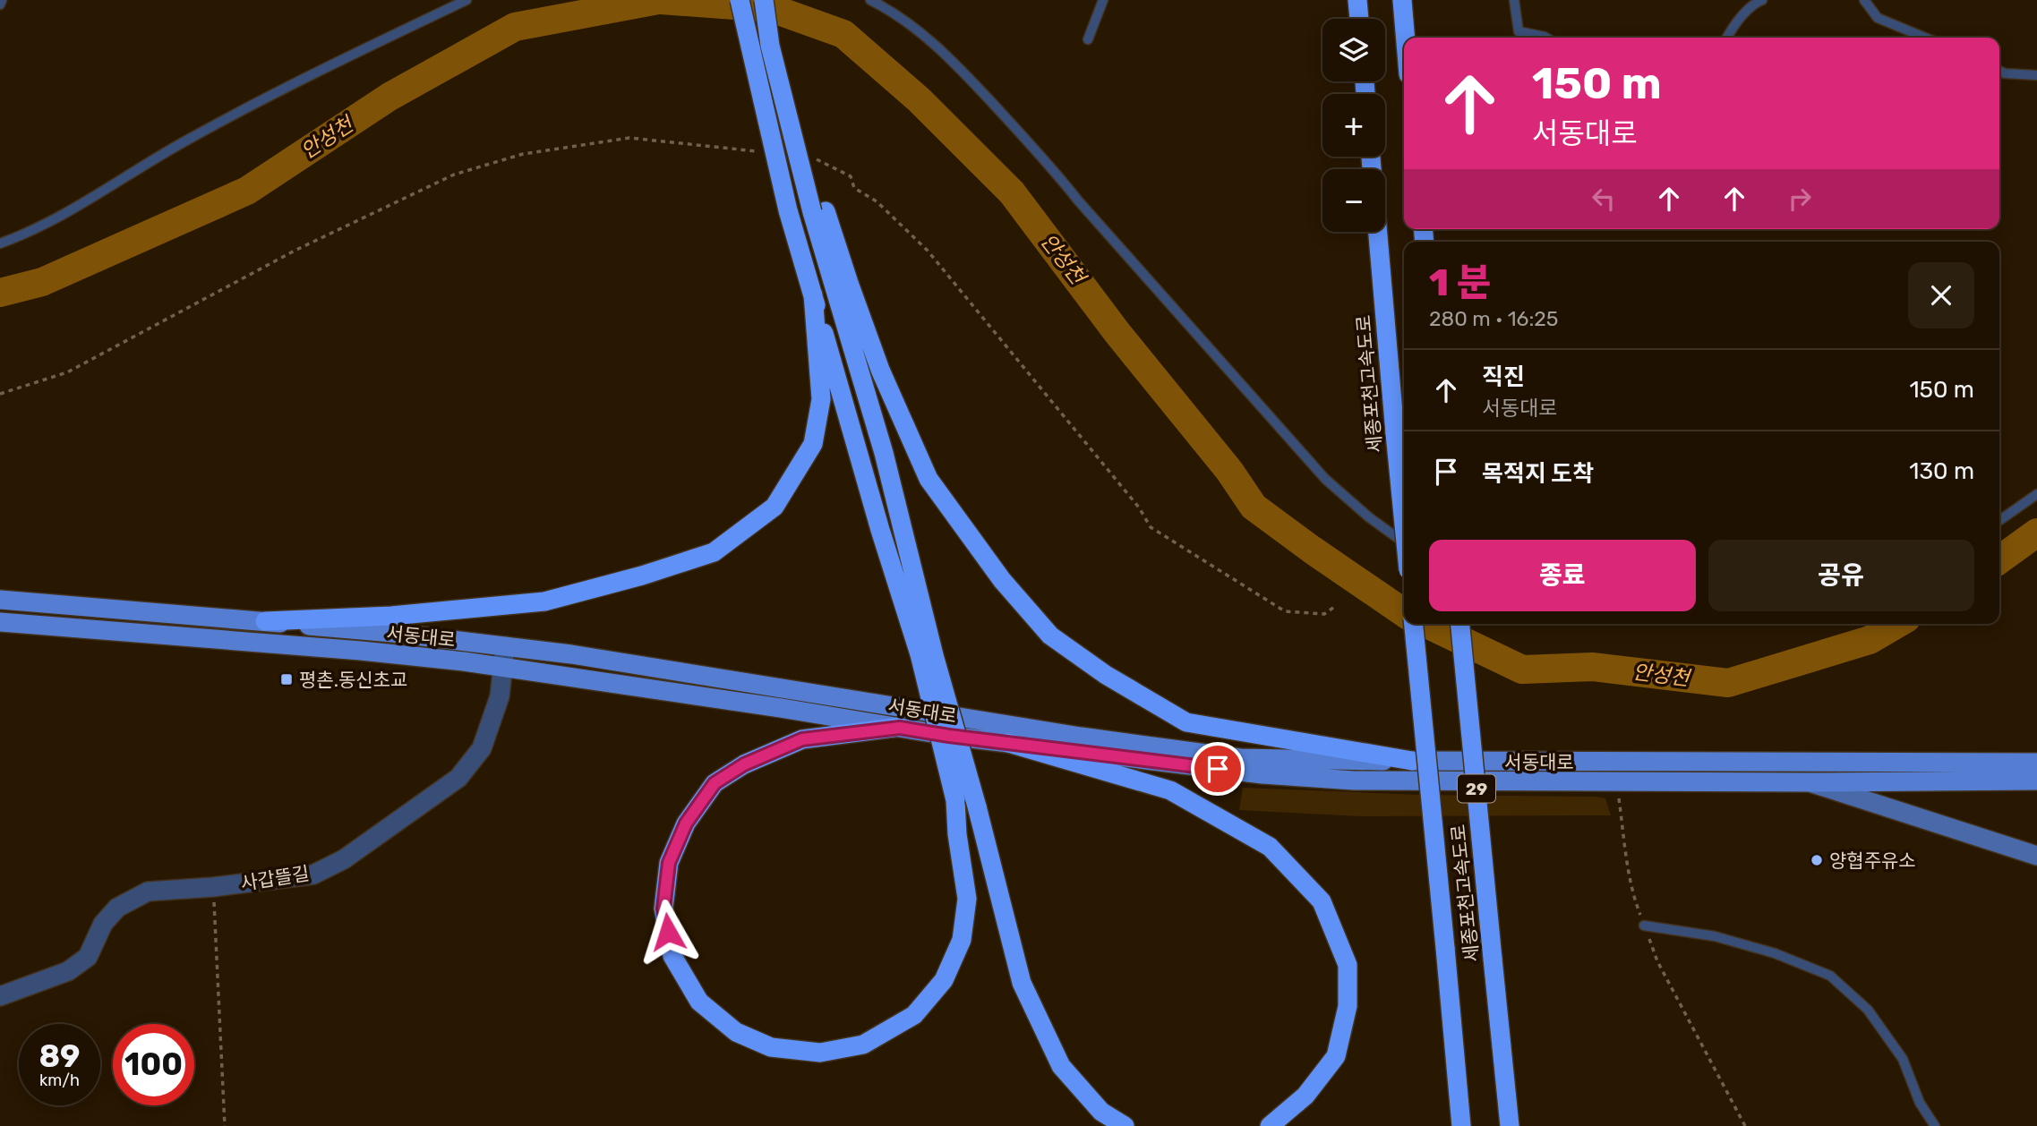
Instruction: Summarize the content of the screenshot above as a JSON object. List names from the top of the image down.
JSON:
{
  "streets": {
    "highway": ["세종포천고속도로", "29"],
    "main road": ["서동대로"],
    "street": ["사갑뜰길"]
  },
  "crossings": [
    ["서동대로", "사갑뜰길"]
  ],
  "water": ["안성천"],
  "places": {
    "transit": ["평촌.동신초교"],
    "other": ["양협주유소"]
  },
  "page": {
    "map_buttons": ["+", "−"],
    "turn": ["150 m", "서동대로"],
    "heading": ["1 분", "280 m · 16:25"],
    "list": [
      {
        "name": "직진",
        "note": "서동대로",
        "value": "150 m"
      },
      {
        "name": "목적지 도착",
        "value": "130 m"
      }
    ],
    "buttons": ["종료", "공유"],
    "speed": "89 km/h",
    "limit": "100"
  }
}
